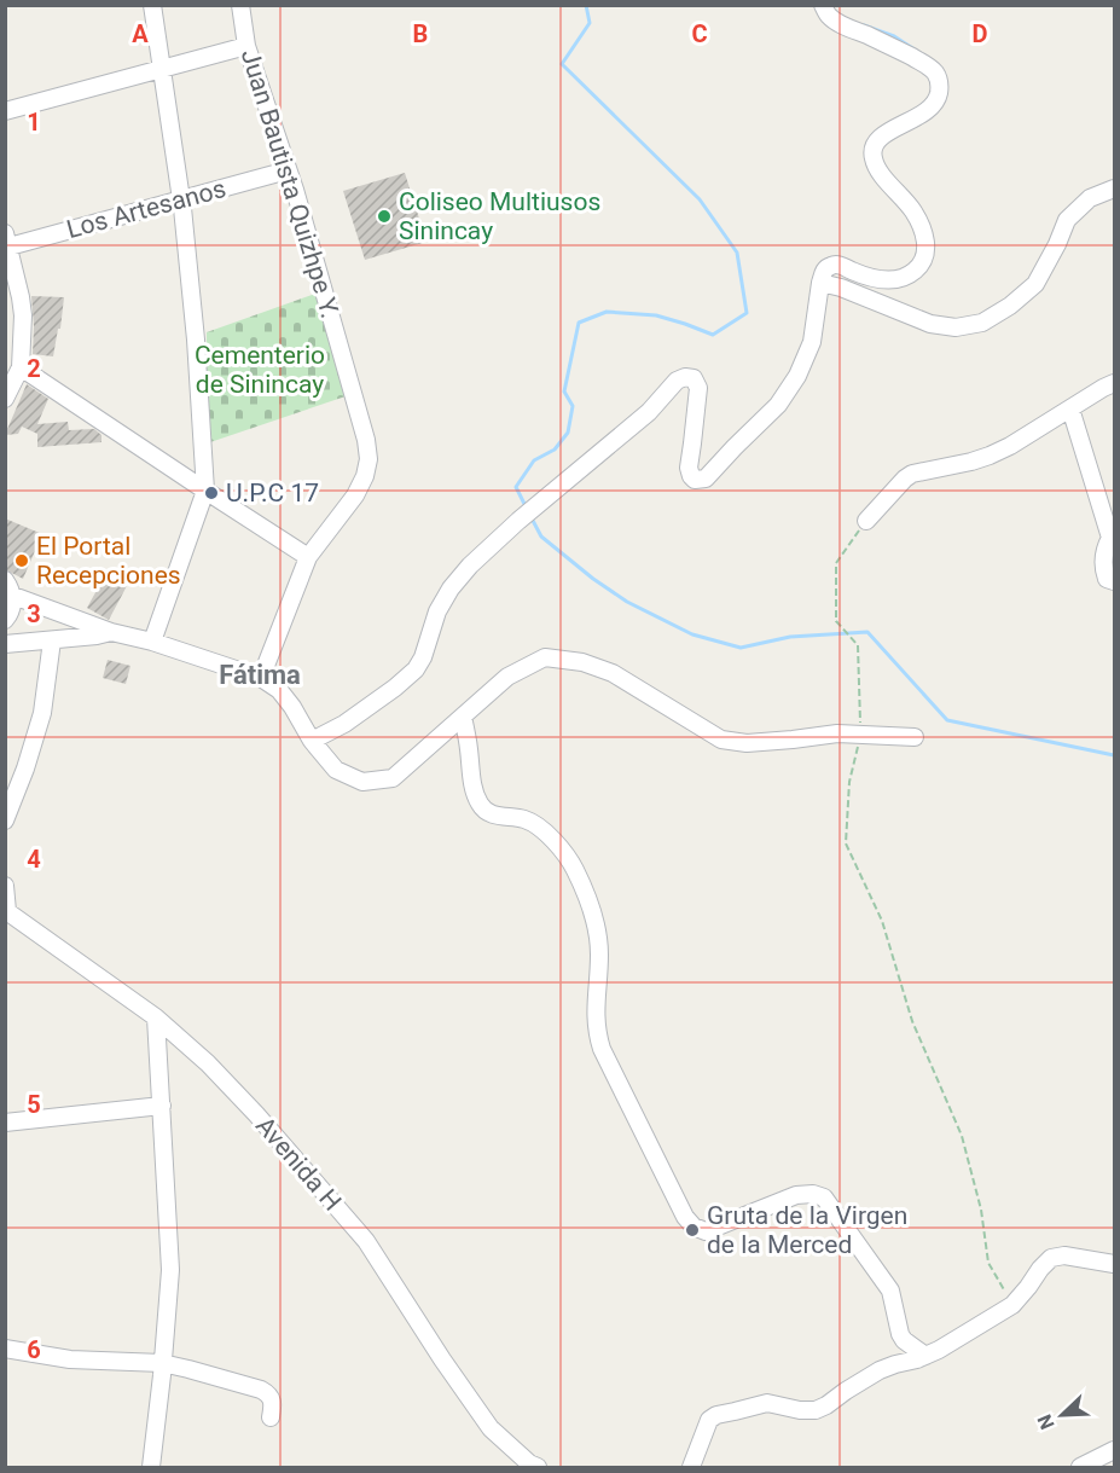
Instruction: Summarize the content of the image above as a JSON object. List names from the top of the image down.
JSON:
{
  "streets": {
    "street": ["Juan Bautista Quizhpe Y.", "Los Artesanos", "Avenida H"]
  },
  "crossings": [
    ["Juan Bautista Quizhpe Y.", "Los Artesanos"]
  ],
  "districts": ["Fátima"],
  "parks": ["Cementerio de Sinincay"],
  "places": [
    "Coliseo Multiusos Sinincay",
    "U.P.C 17",
    "El Portal Recepciones",
    "Gruta de la Virgen de la Merced"
  ],
  "north": "bottom left",
  "grid": {
    "columns": [
      "A",
      "B",
      "C",
      "D"
    ],
    "rows": [
      "1",
      "2",
      "3",
      "4",
      "5",
      "6"
    ]
  }
}
